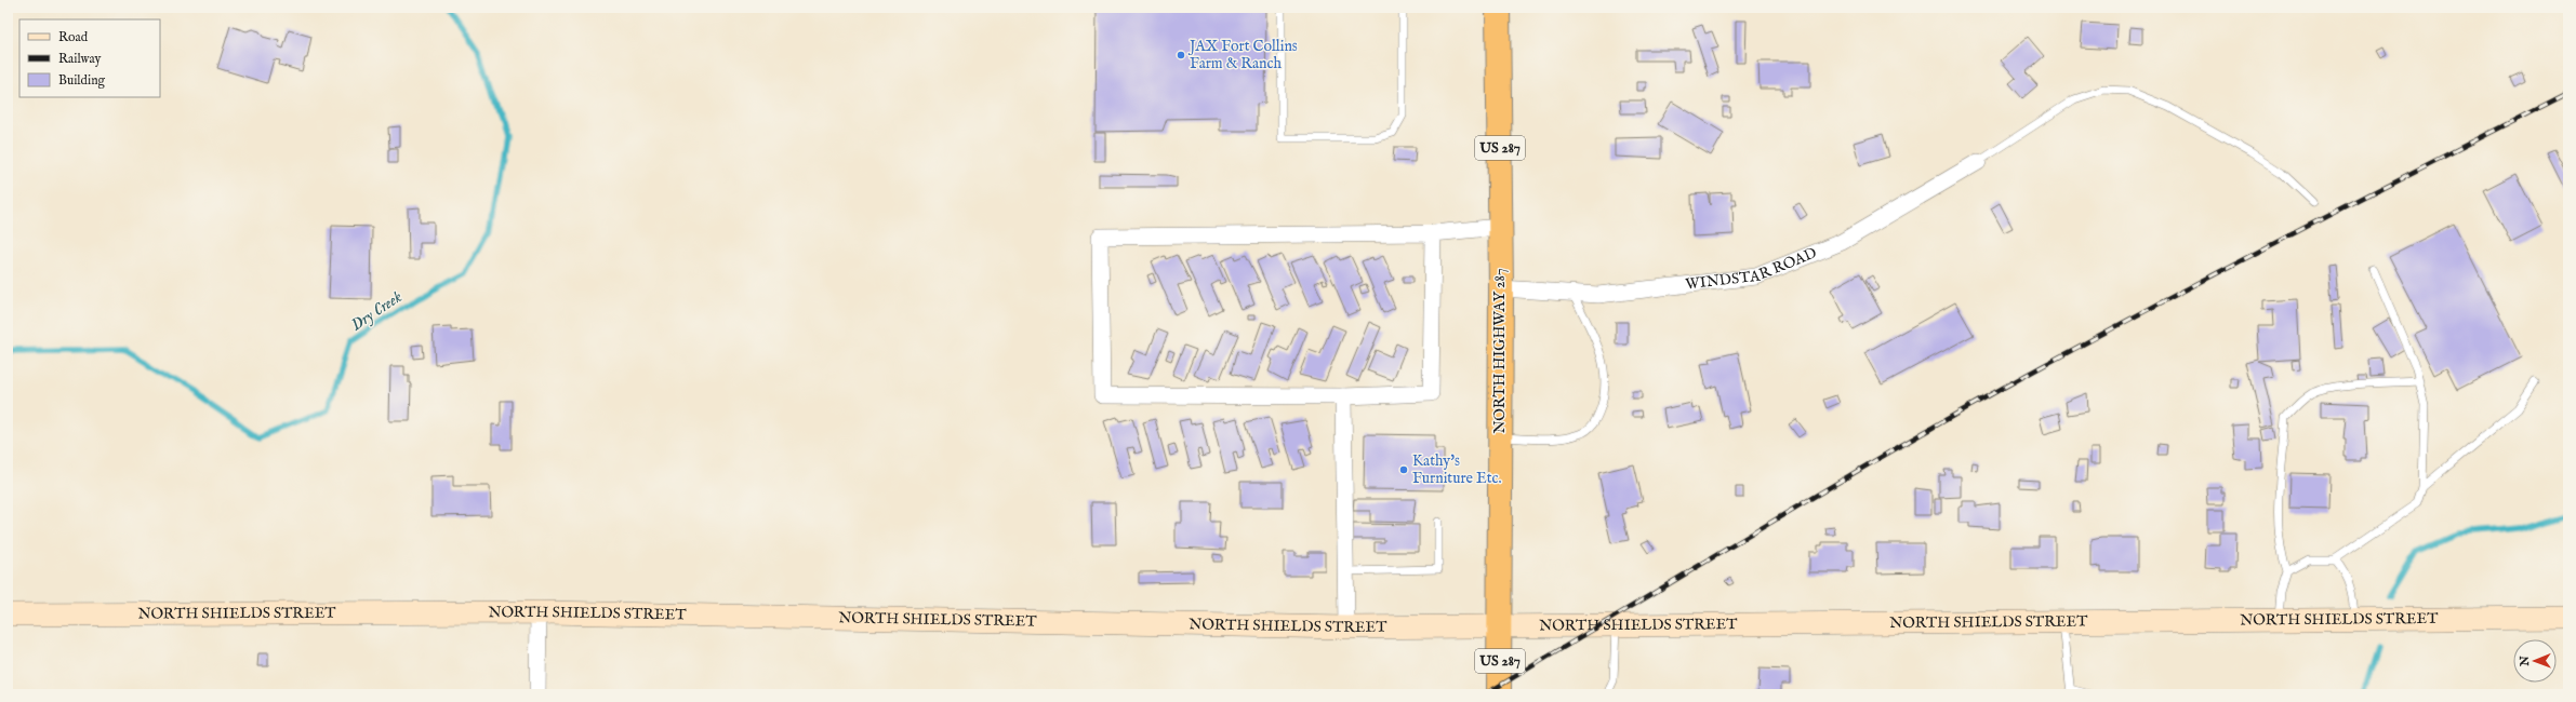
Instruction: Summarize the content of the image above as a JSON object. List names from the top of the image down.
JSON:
{
  "streets": {
    "highway": ["US 287", "NORTH HIGHWAY 287"],
    "street": ["WINDSTAR ROAD", "NORTH SHIELDS STREET"]
  },
  "crossings": [
    ["WINDSTAR ROAD", "NORTH HIGHWAY 287"],
    ["NORTH HIGHWAY 287", "NORTH SHIELDS STREET"]
  ],
  "water": ["Dry Creek"],
  "places": ["JAX Fort Collins Farm & Ranch", "Kathy's Furniture Etc."],
  "legend": ["Road", "Railway", "Building"],
  "north": "left"
}
